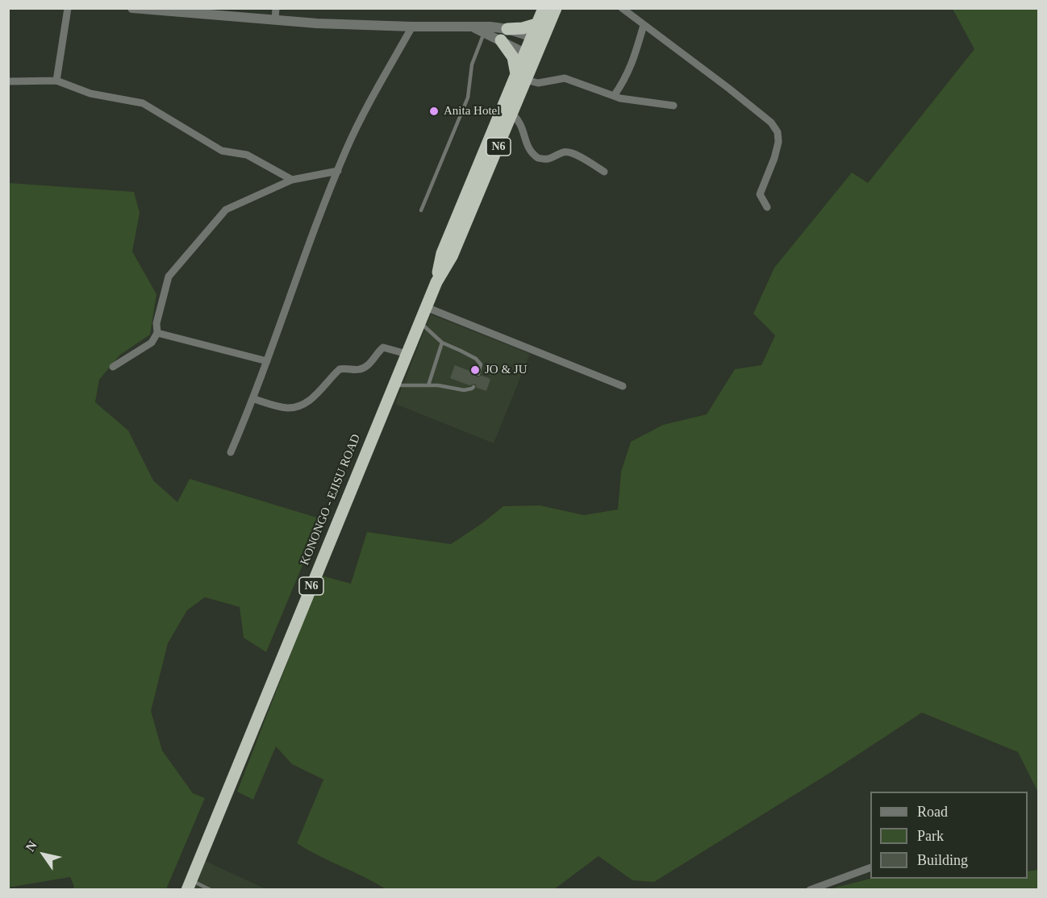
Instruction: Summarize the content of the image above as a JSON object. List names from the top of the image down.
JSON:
{
  "streets": {
    "highway": ["N6", "KONONGO - EJISU ROAD"]
  },
  "places": ["Anita Hotel", "JO & JU"],
  "legend": ["Road", "Park", "Building"],
  "north": "top left"
}
